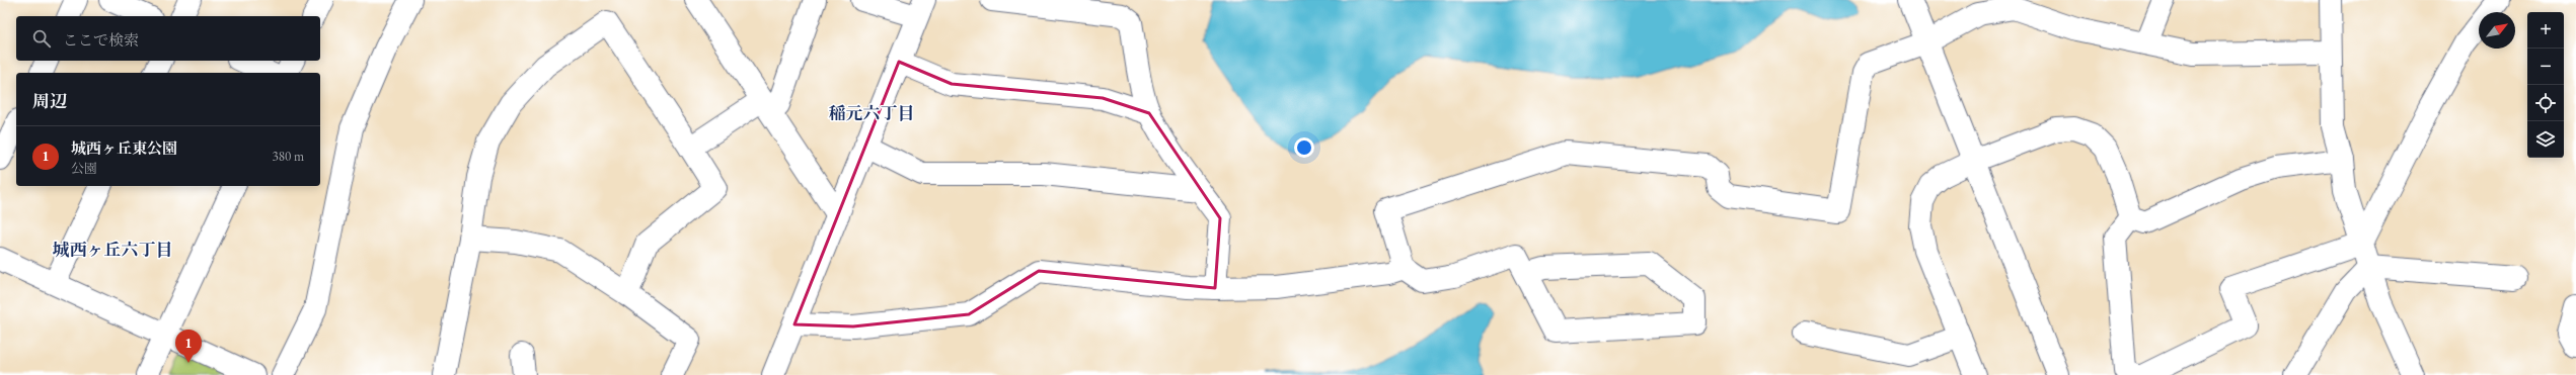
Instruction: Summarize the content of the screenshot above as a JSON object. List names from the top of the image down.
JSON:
{
  "districts": ["稲元六丁目", "城西ヶ丘六丁目"],
  "north": "top right",
  "page": {
    "map_buttons": ["+", "−"],
    "search": "ここで検索",
    "heading": "周辺",
    "list": [
      {
        "mark": "1",
        "name": "城西ヶ丘東公園",
        "note": "公園",
        "value": "380 m"
      }
    ],
    "pins": "1"
  }
}
